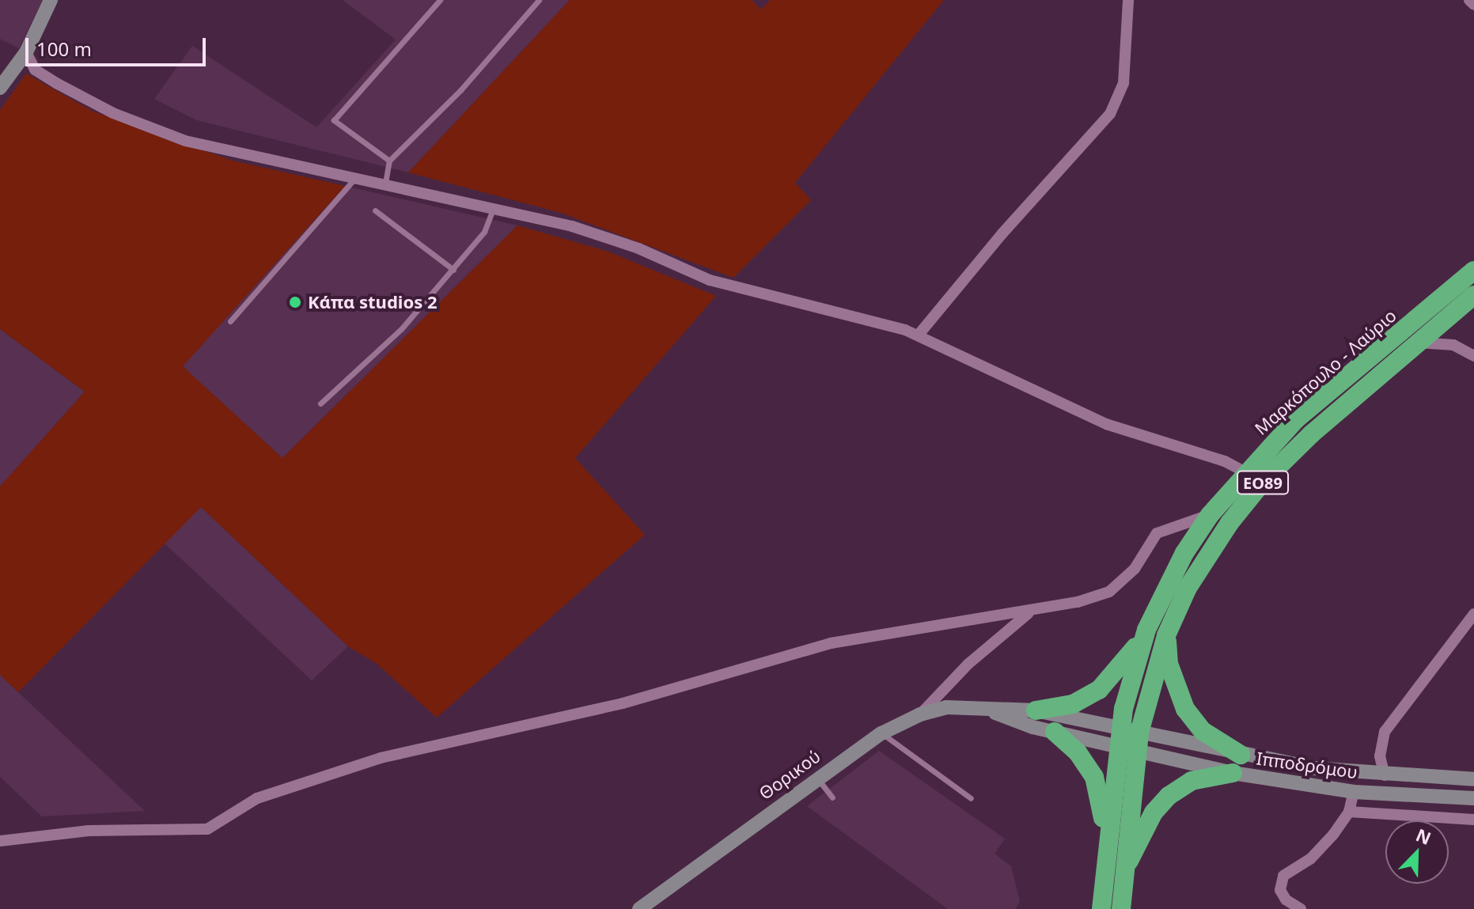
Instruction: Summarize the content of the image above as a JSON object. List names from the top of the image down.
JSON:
{
  "streets": {
    "highway": ["Μαρκόπουλο - Λαύριο", "ΕΟ89"],
    "main road": ["Ιπποδρόμου", "Θορικού"]
  },
  "crossings": [
    ["Μαρκόπουλο - Λαύριο", "Θορικού"],
    ["ΕΟ89", "Ιπποδρόμου"]
  ],
  "places": ["Κάπα studios 2"],
  "scale_bar": "100 m",
  "north": "top right"
}
